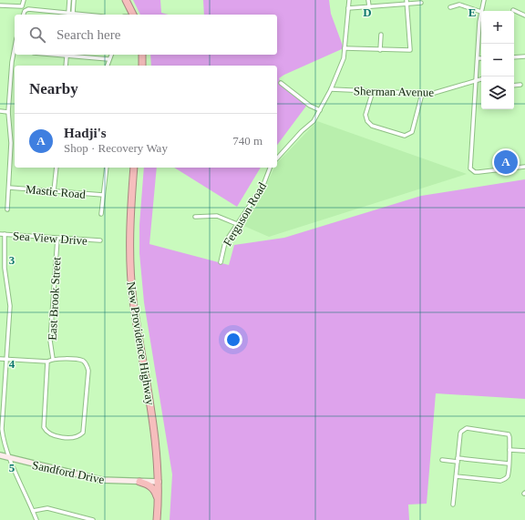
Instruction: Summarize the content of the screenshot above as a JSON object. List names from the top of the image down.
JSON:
{
  "streets": {
    "highway": ["New Providence Highway"],
    "street": [
      "Sherman Avenue",
      "Mastic Road",
      "Ferguson Road",
      "Sea View Drive",
      "East Brook Street",
      "Sandford Drive"
    ]
  },
  "crossings": [
    ["Sea View Drive", "East Brook Street"],
    ["New Providence Highway", "Sandford Drive"]
  ],
  "page": {
    "map_buttons": ["+", "−"],
    "search": "Search here",
    "heading": "Nearby",
    "list": [
      {
        "mark": "A",
        "name": "Hadji's",
        "note": "Shop · Recovery Way",
        "value": "740 m"
      }
    ],
    "pins": "A"
  },
  "grid": {
    "columns": ["D", "E"],
    "rows": ["3", "4", "5"]
  }
}
